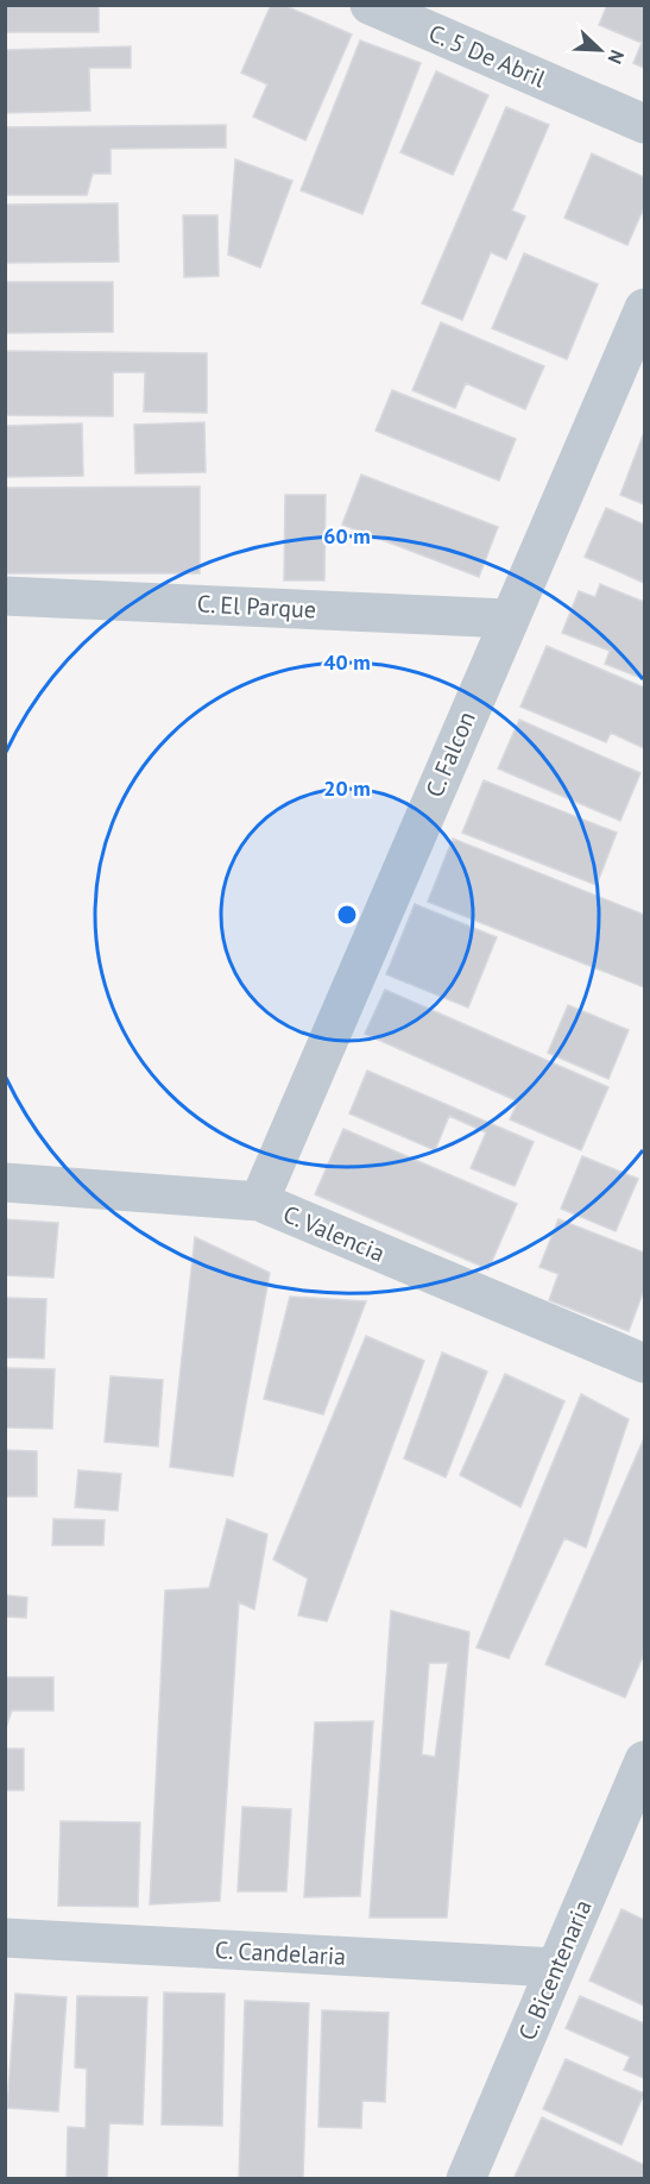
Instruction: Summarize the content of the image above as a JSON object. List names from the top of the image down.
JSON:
{
  "streets": {
    "street": [
      "C. 5 De Abril",
      "C. El Parque",
      "C. Falcon",
      "C. Valencia",
      "C. Candelaria",
      "C. Bicentenaria"
    ]
  },
  "crossings": [
    ["C. El Parque", "C. Falcon"],
    ["C. Falcon", "C. Valencia"],
    ["C. Candelaria", "C. Bicentenaria"]
  ],
  "north": "bottom right",
  "rings": ["60 m", "40 m", "20 m"]
}
